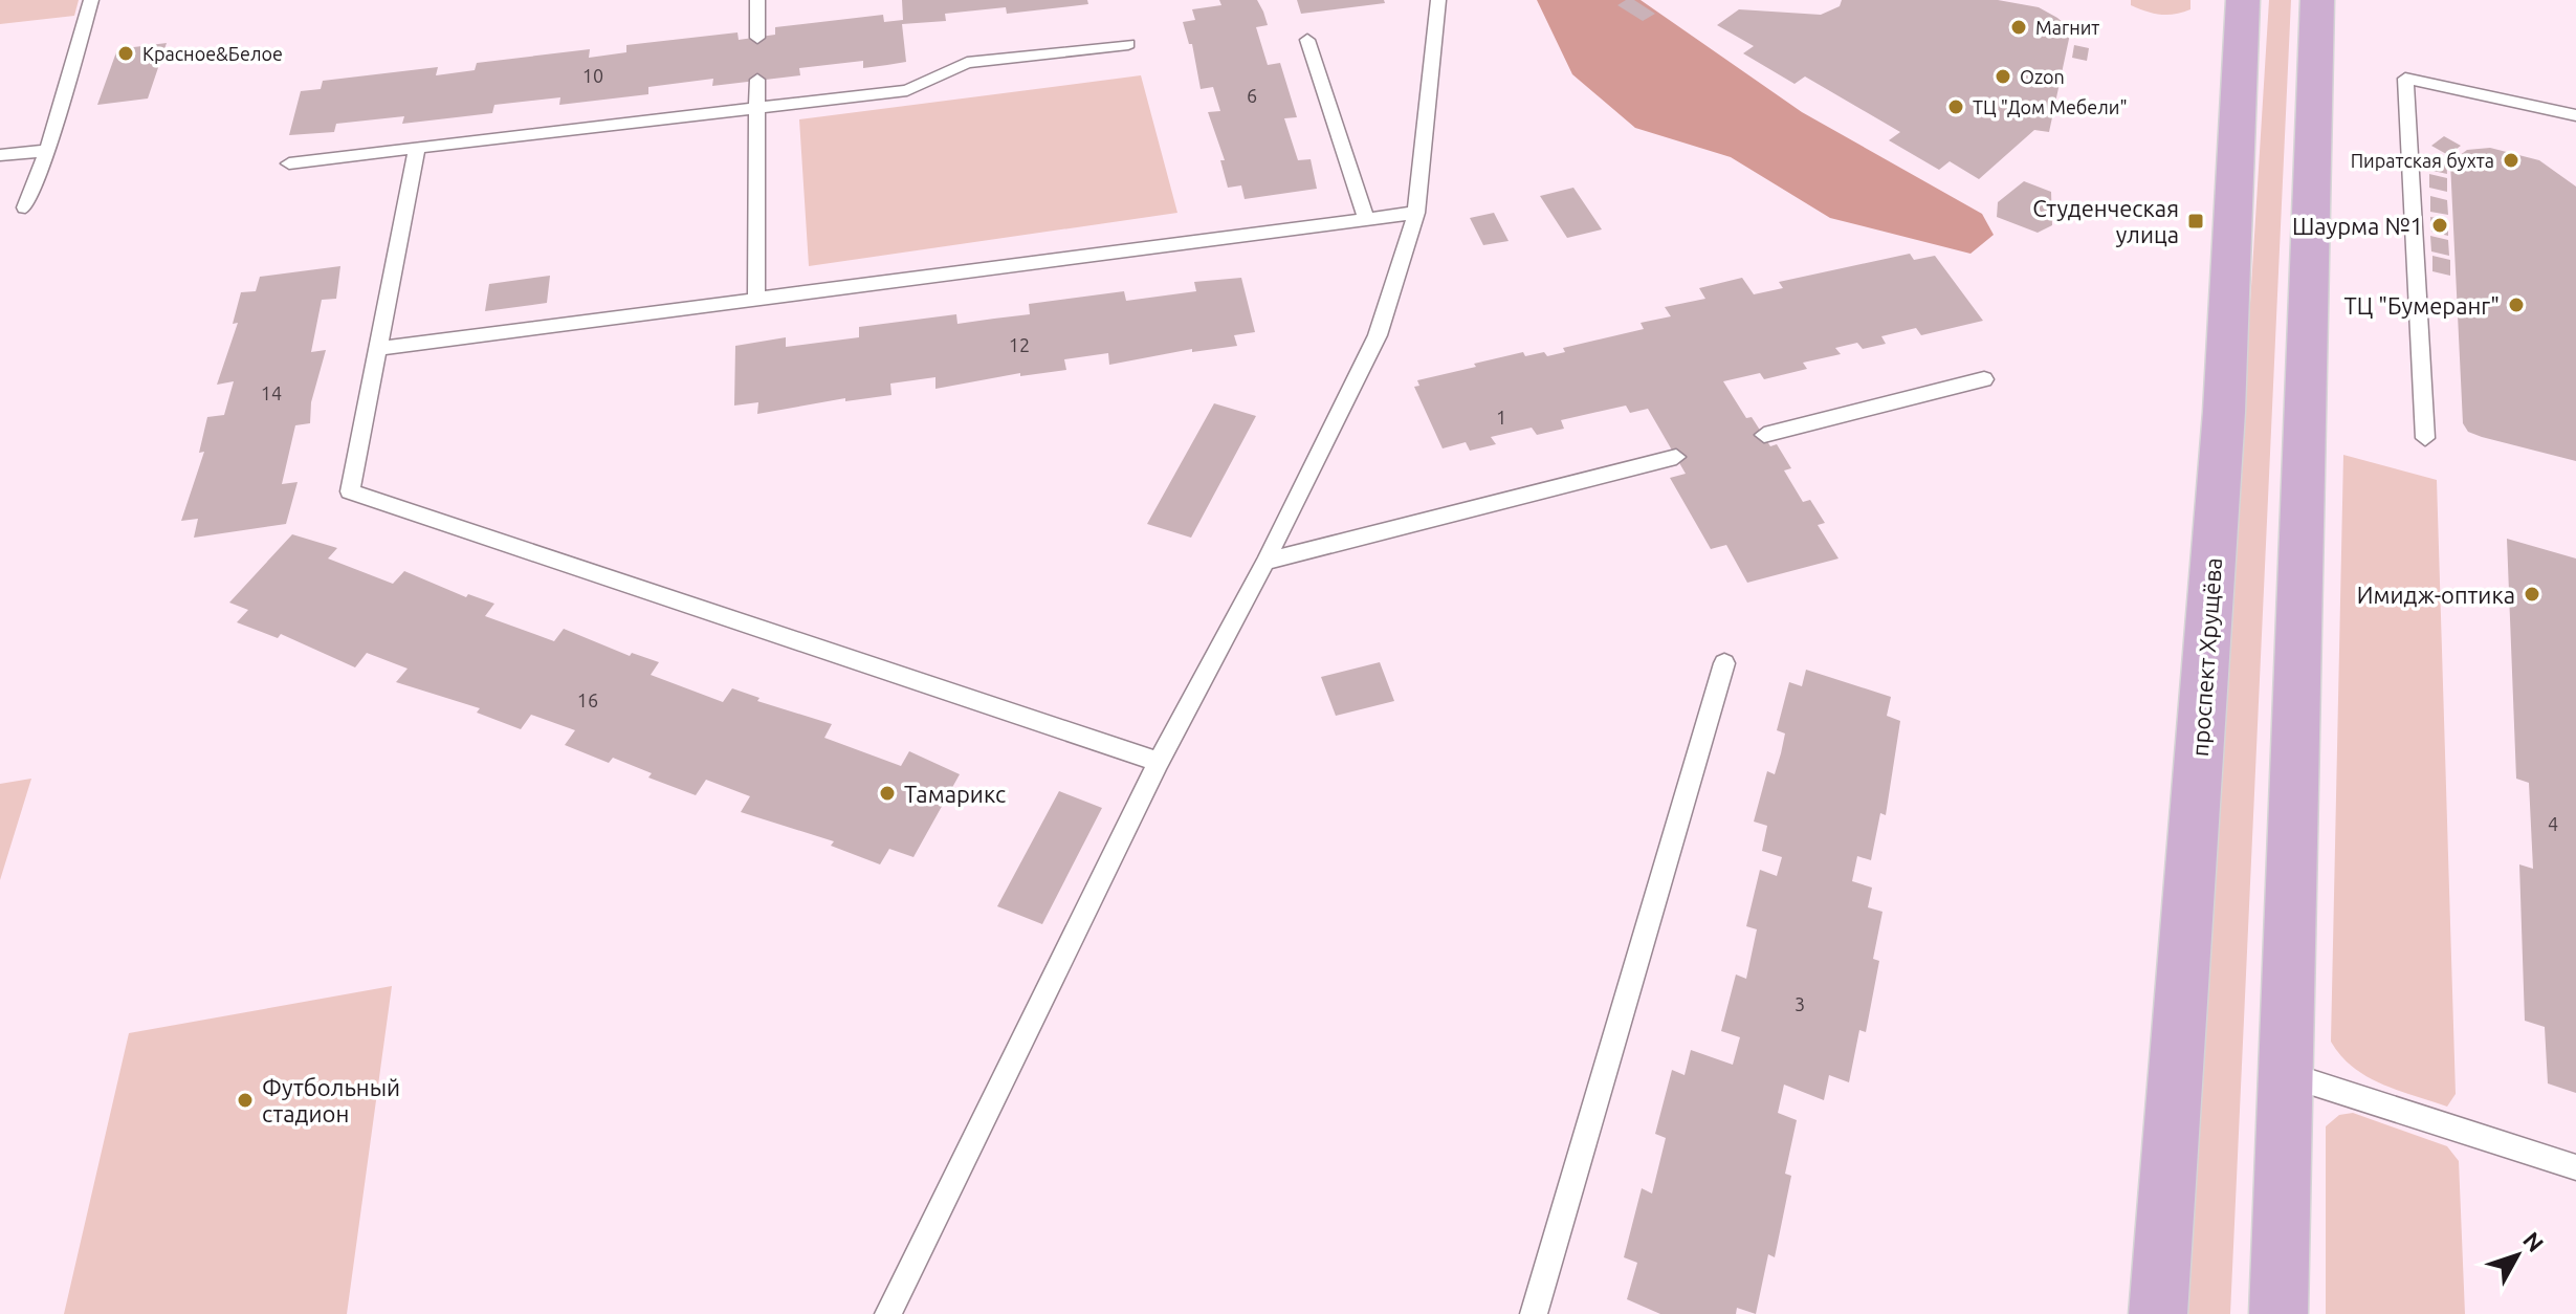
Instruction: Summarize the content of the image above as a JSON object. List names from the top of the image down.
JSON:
{
  "streets": {
    "main road": ["проспект Хрущёва"]
  },
  "places": {
    "other": [
      "Магнит",
      "Красное&Белое",
      "Ozon",
      "ТЦ \"Дом Мебели\"",
      "Пиратская бухта",
      "Шаурма №1",
      "ТЦ \"Бумеранг\"",
      "Имидж-оптика",
      "Тамарикс",
      "Футбольный стадион"
    ],
    "transit": ["Студенческая улица"]
  },
  "house_numbers": [
    "10",
    "6",
    "12",
    "14",
    "1",
    "16",
    "4",
    "3"
  ],
  "north": "top right"
}
